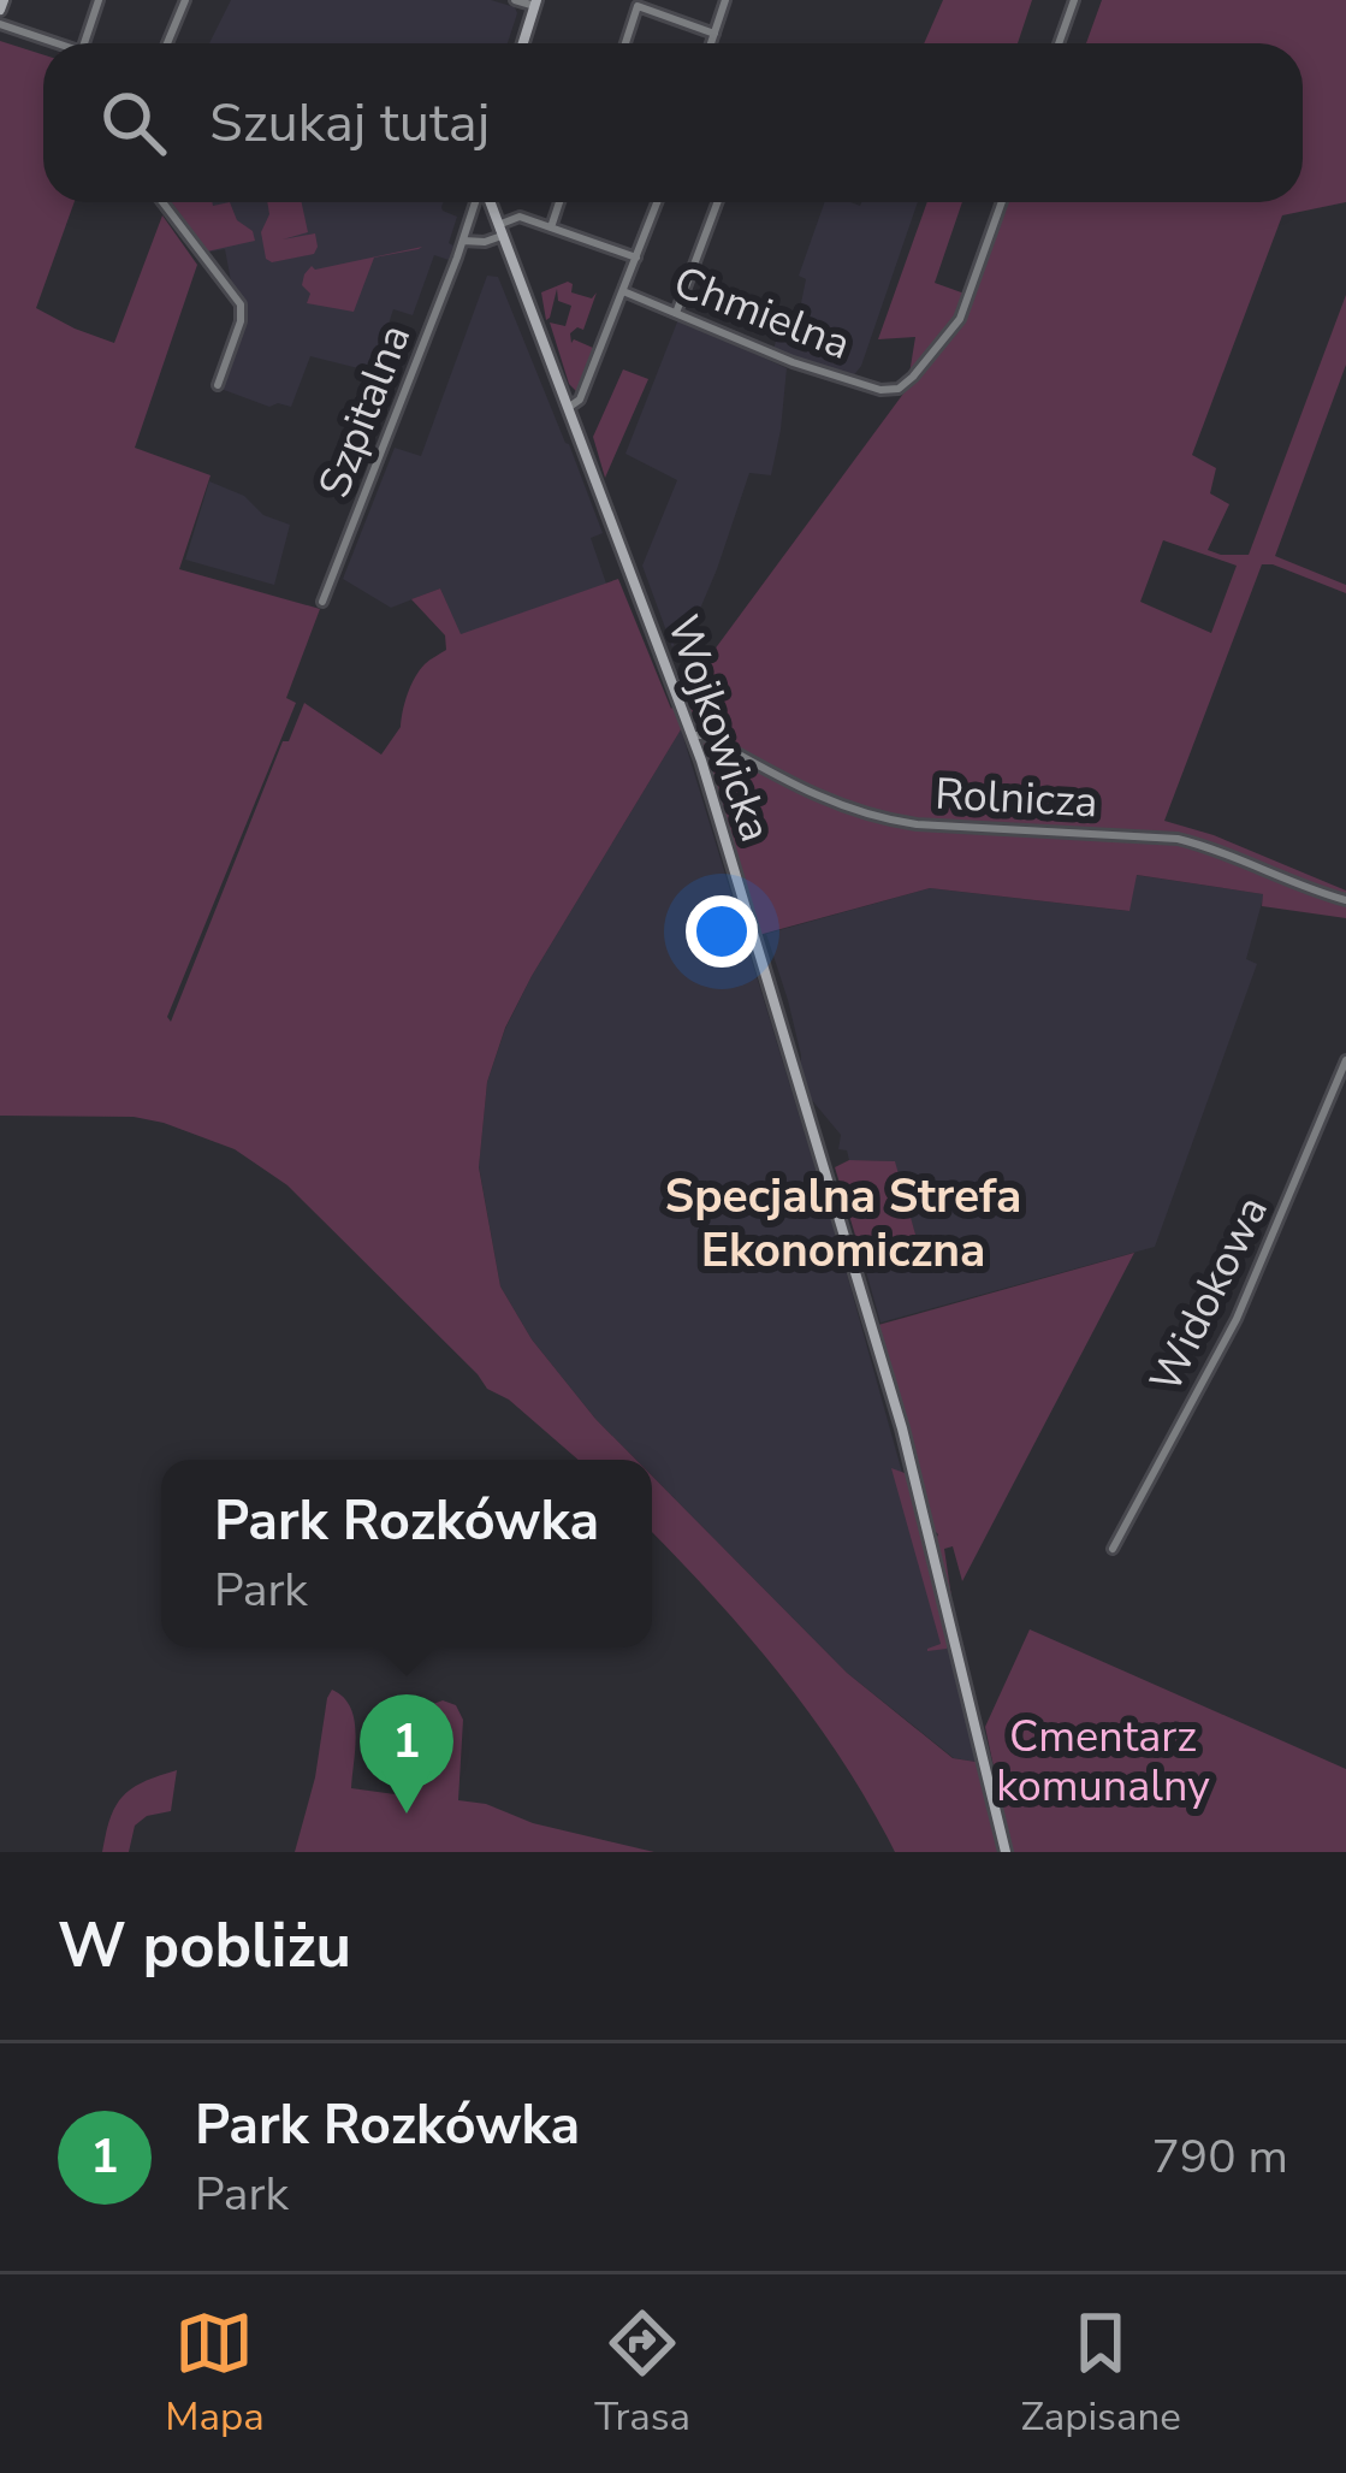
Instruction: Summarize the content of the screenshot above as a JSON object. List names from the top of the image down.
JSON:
{
  "streets": {
    "street": [
      "Chmielna",
      "Szpitalna",
      "Wojkowicka",
      "Rolnicza",
      "Widokowa"
    ]
  },
  "crossings": [
    ["Wojkowicka", "Rolnicza"]
  ],
  "districts": ["Specjalna Strefa Ekonomiczna"],
  "parks": ["Cmentarz komunalny"],
  "page": {
    "search": "Szukaj tutaj",
    "popup": ["Park Rozkówka", "Park"],
    "pins": "1",
    "heading": "W pobliżu",
    "list": [
      {
        "mark": "1",
        "name": "Park Rozkówka",
        "note": "Park",
        "value": "790 m"
      }
    ],
    "nav": ["Mapa", "Trasa", "Zapisane"]
  }
}
